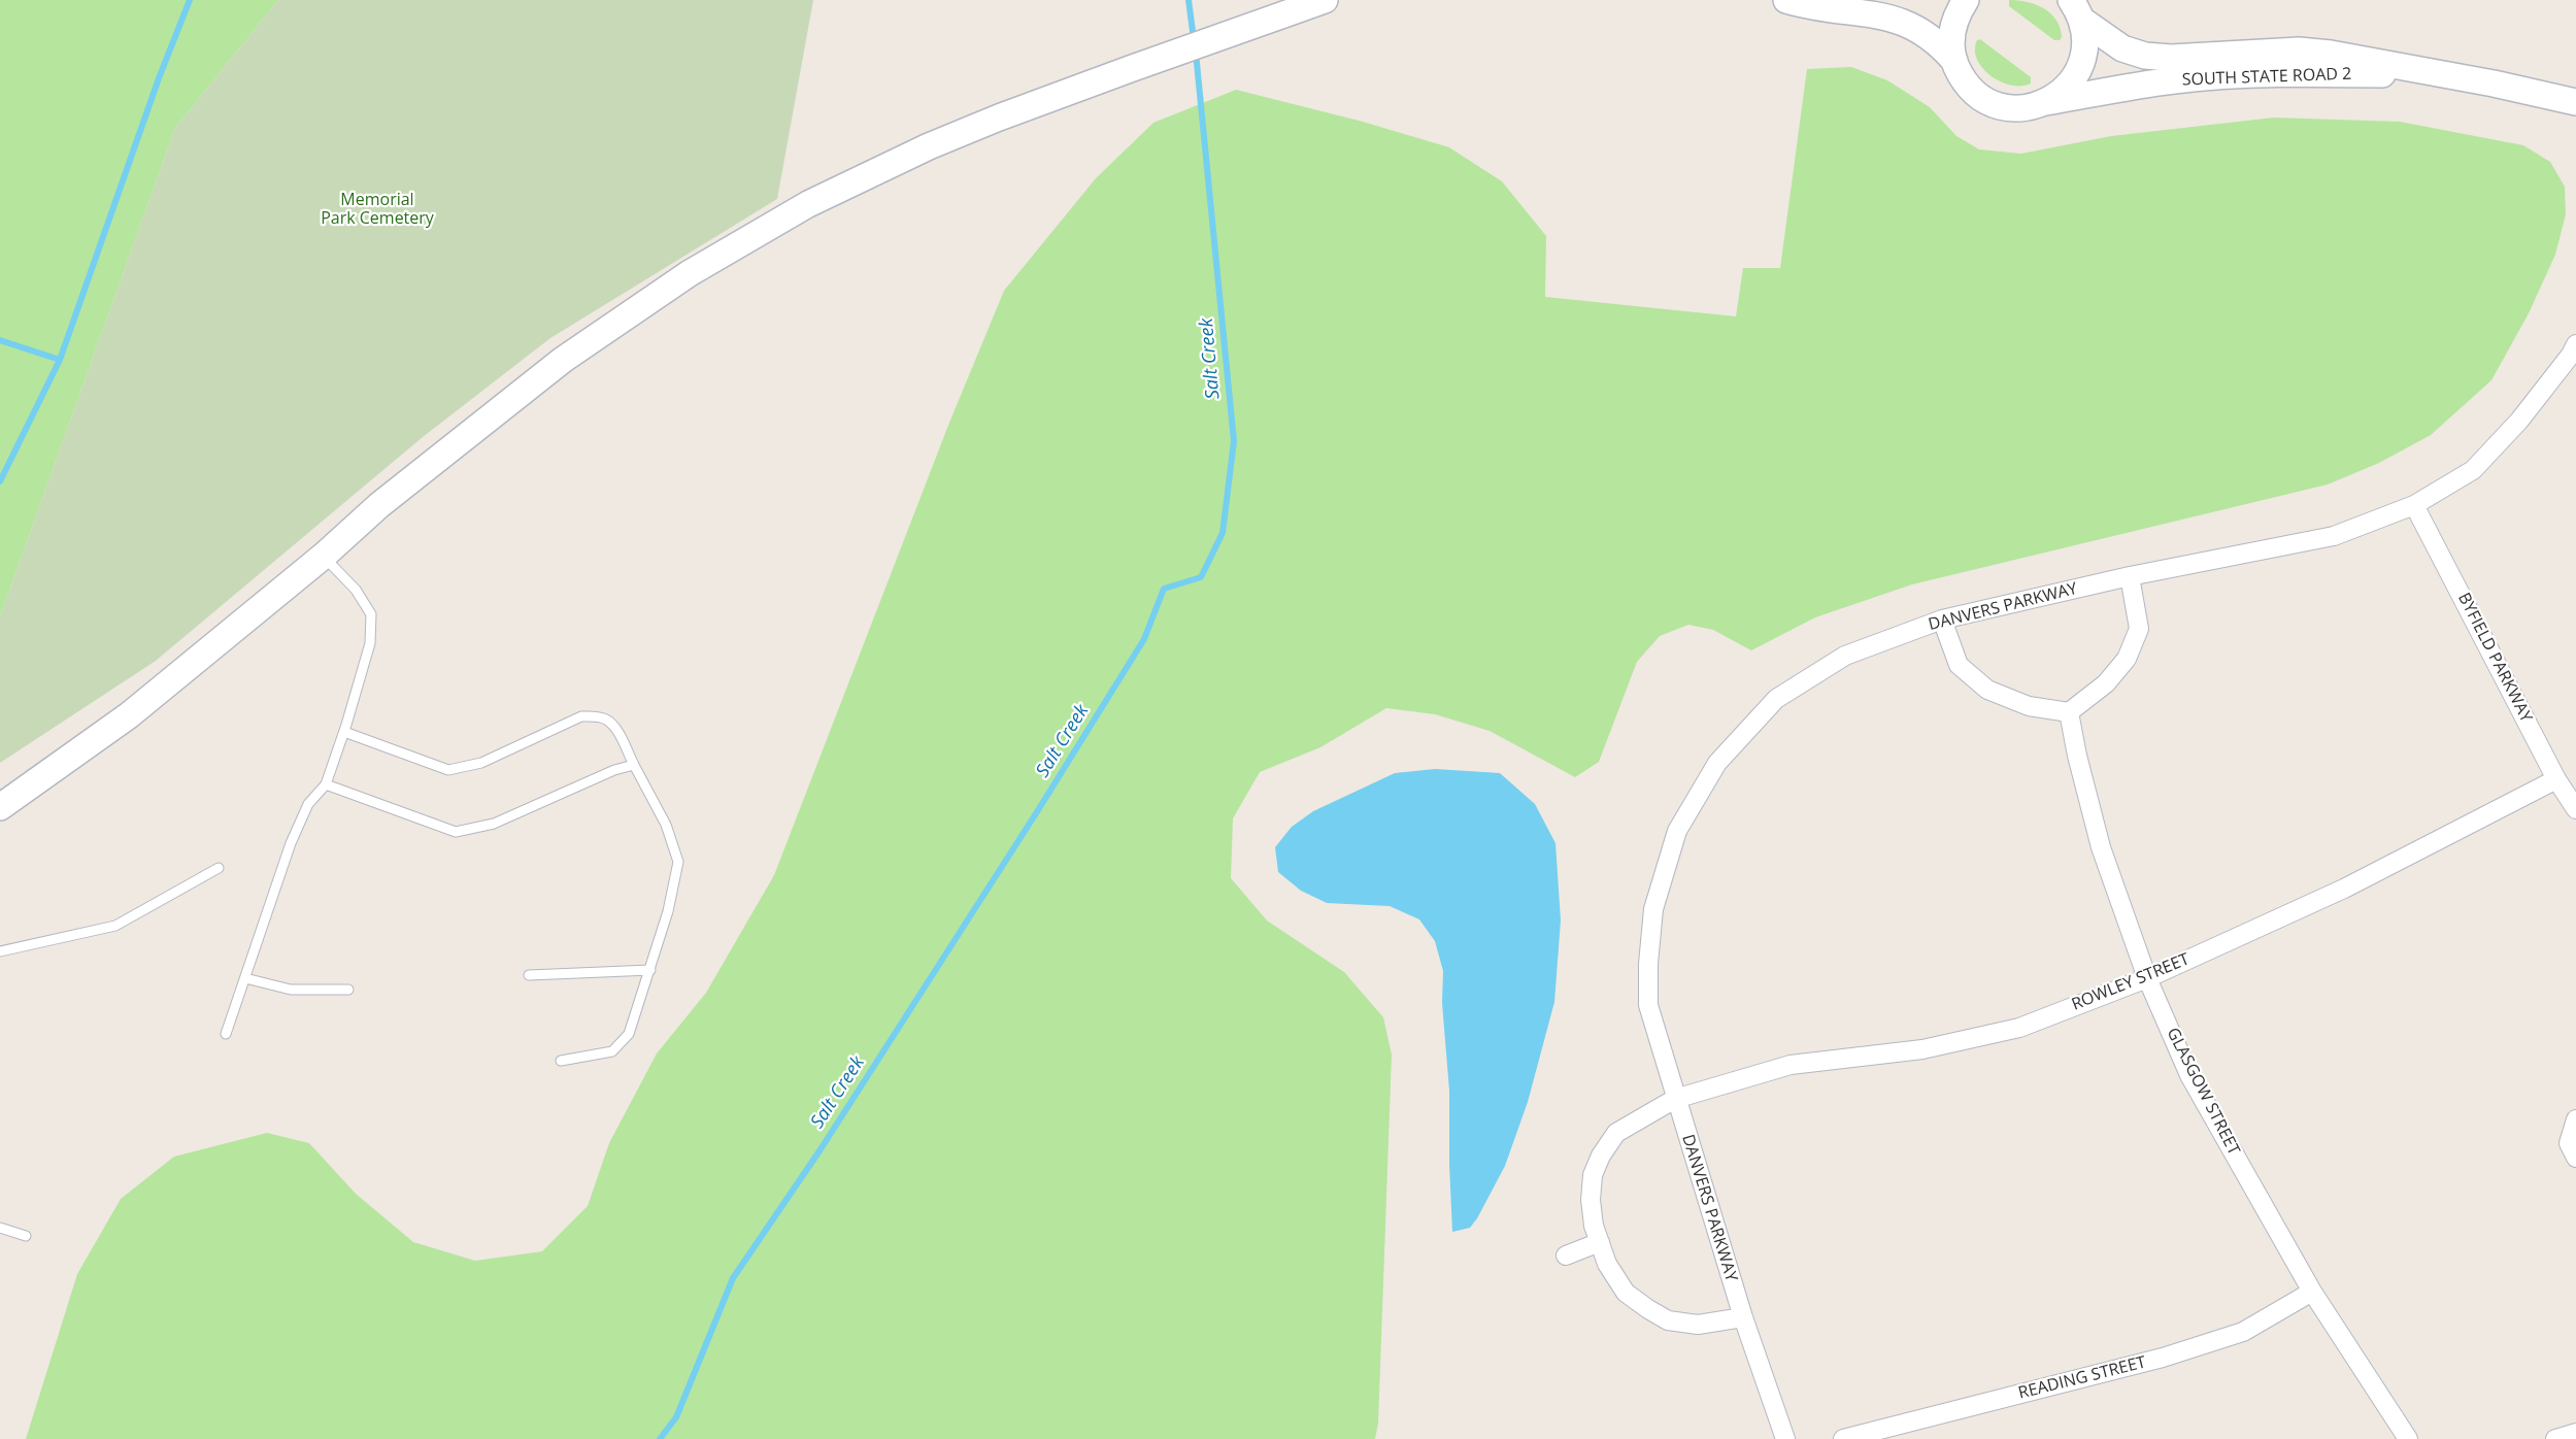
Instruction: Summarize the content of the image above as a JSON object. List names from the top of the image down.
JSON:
{
  "streets": {
    "main road": ["SOUTH STATE ROAD 2"],
    "street": [
      "DANVERS PARKWAY",
      "BYFIELD PARKWAY",
      "ROWLEY STREET",
      "GLASGOW STREET",
      "READING STREET"
    ]
  },
  "crossings": [
    ["DANVERS PARKWAY", "BYFIELD PARKWAY"],
    ["DANVERS PARKWAY", "ROWLEY STREET"],
    ["BYFIELD PARKWAY", "ROWLEY STREET"],
    ["ROWLEY STREET", "GLASGOW STREET"],
    ["GLASGOW STREET", "READING STREET"]
  ],
  "water": ["Salt Creek"],
  "parks": ["Memorial Park Cemetery"]
}
